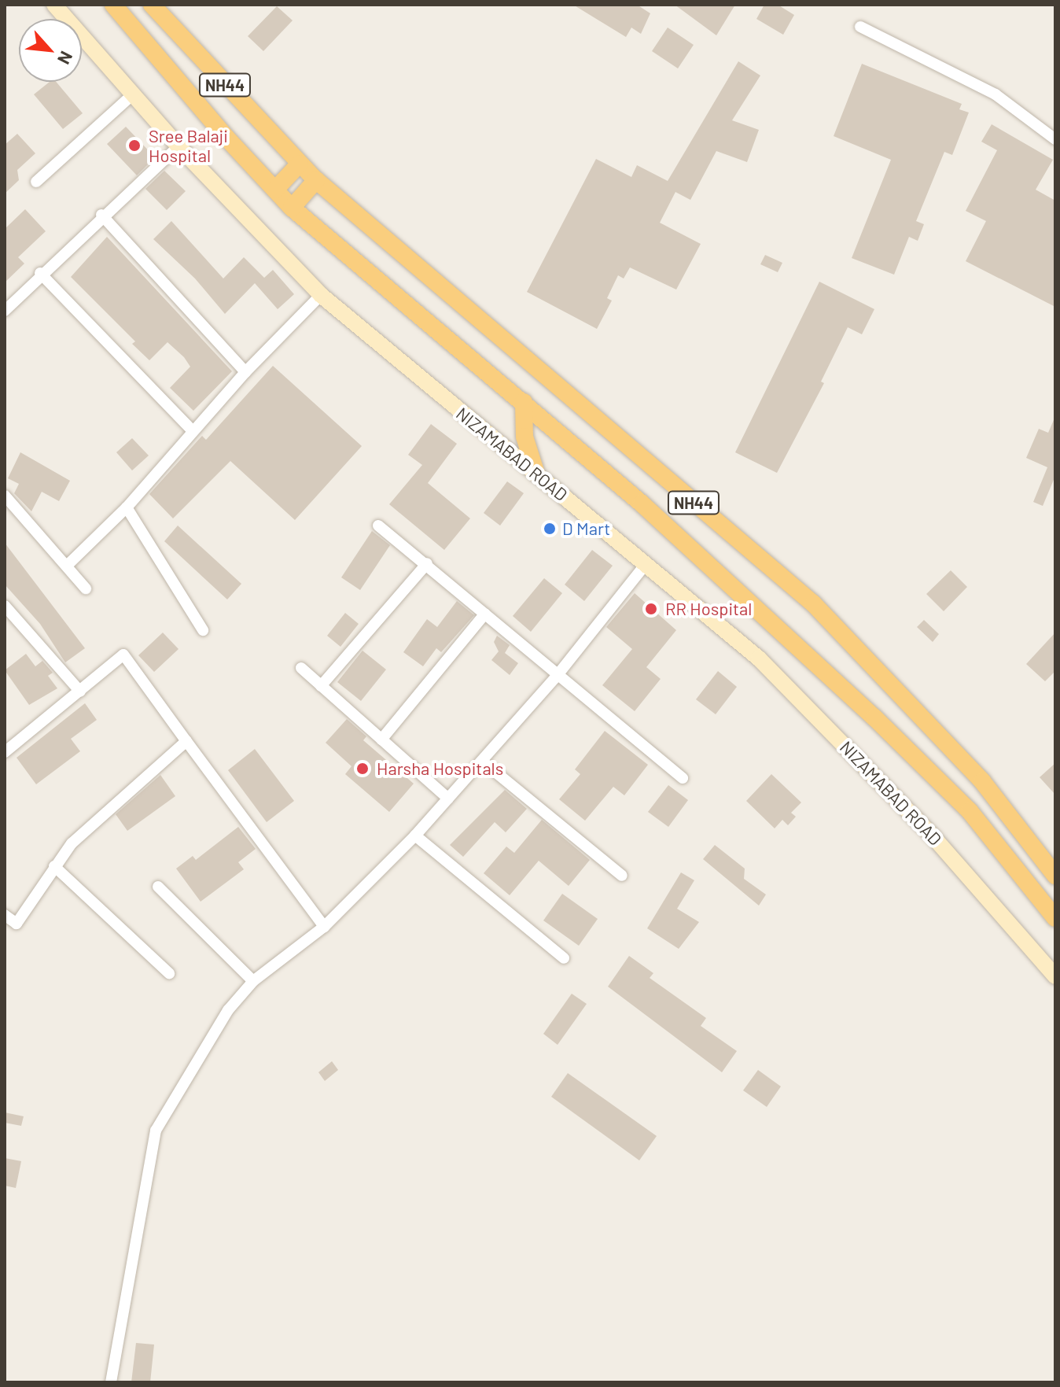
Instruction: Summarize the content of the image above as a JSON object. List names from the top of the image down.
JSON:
{
  "streets": {
    "highway": ["NH44"],
    "main road": ["NIZAMABAD ROAD"]
  },
  "places": [
    "Sree Balaji Hospital",
    "D Mart",
    "RR Hospital",
    "Harsha Hospitals"
  ],
  "north": "bottom right"
}
